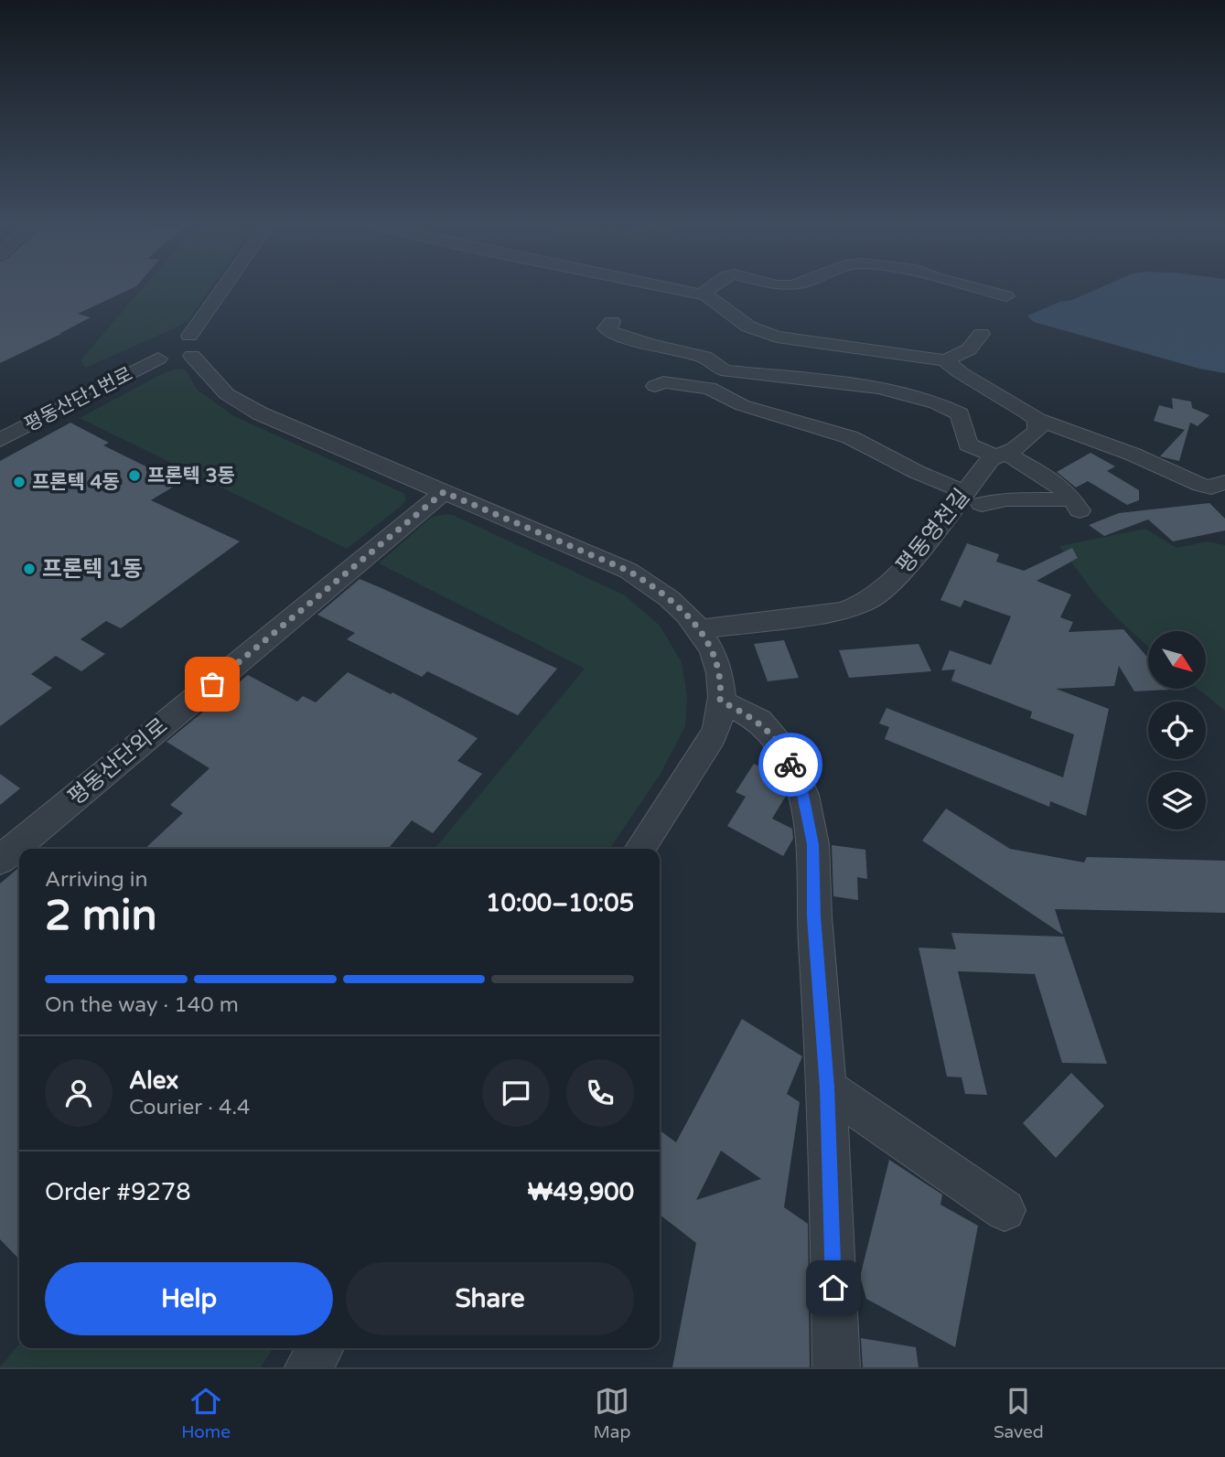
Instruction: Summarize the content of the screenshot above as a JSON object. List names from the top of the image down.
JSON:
{
  "streets": {
    "street": ["평동산단1번로", "평동영천길", "평동산단외로"]
  },
  "places": ["프론텍 3동", "프론텍 4동", "프론텍 1동"],
  "north": "bottom right",
  "page": {
    "heading": ["2 min", "Arriving in", "10:00–10:05"],
    "panel": [
      "Alex",
      "Courier · 4.4",
      "Order #9278",
      "₩49,900"
    ],
    "bar": "On the way · 140 m",
    "buttons": ["Help", "Share"],
    "tabs": ["Home", "Map", "Saved"]
  }
}
